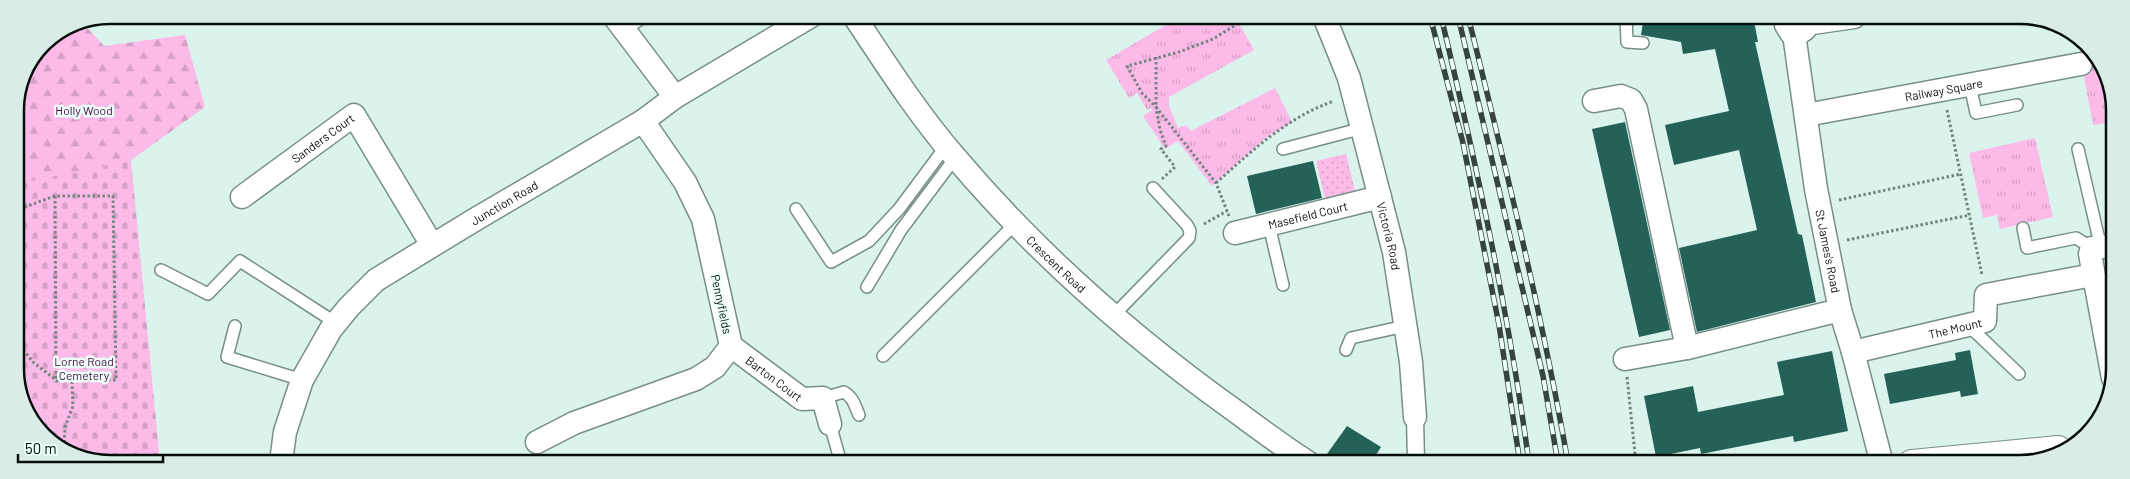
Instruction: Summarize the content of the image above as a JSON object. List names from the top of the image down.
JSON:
{
  "streets": {
    "street": [
      "Railway Square",
      "Sanders Court",
      "Junction Road",
      "Masefield Court",
      "Victoria Road",
      "St James's Road",
      "Crescent Road",
      "Pennyfields",
      "The Mount",
      "Barton Court"
    ]
  },
  "crossings": [
    ["Railway Square", "St James's Road"],
    ["Sanders Court", "Junction Road"],
    ["Junction Road", "Pennyfields"],
    ["Masefield Court", "Victoria Road"],
    ["St James's Road", "The Mount"],
    ["Pennyfields", "Barton Court"]
  ],
  "parks": ["Holly Wood", "Lorne Road Cemetery"],
  "scale_bar": "50 m"
}
